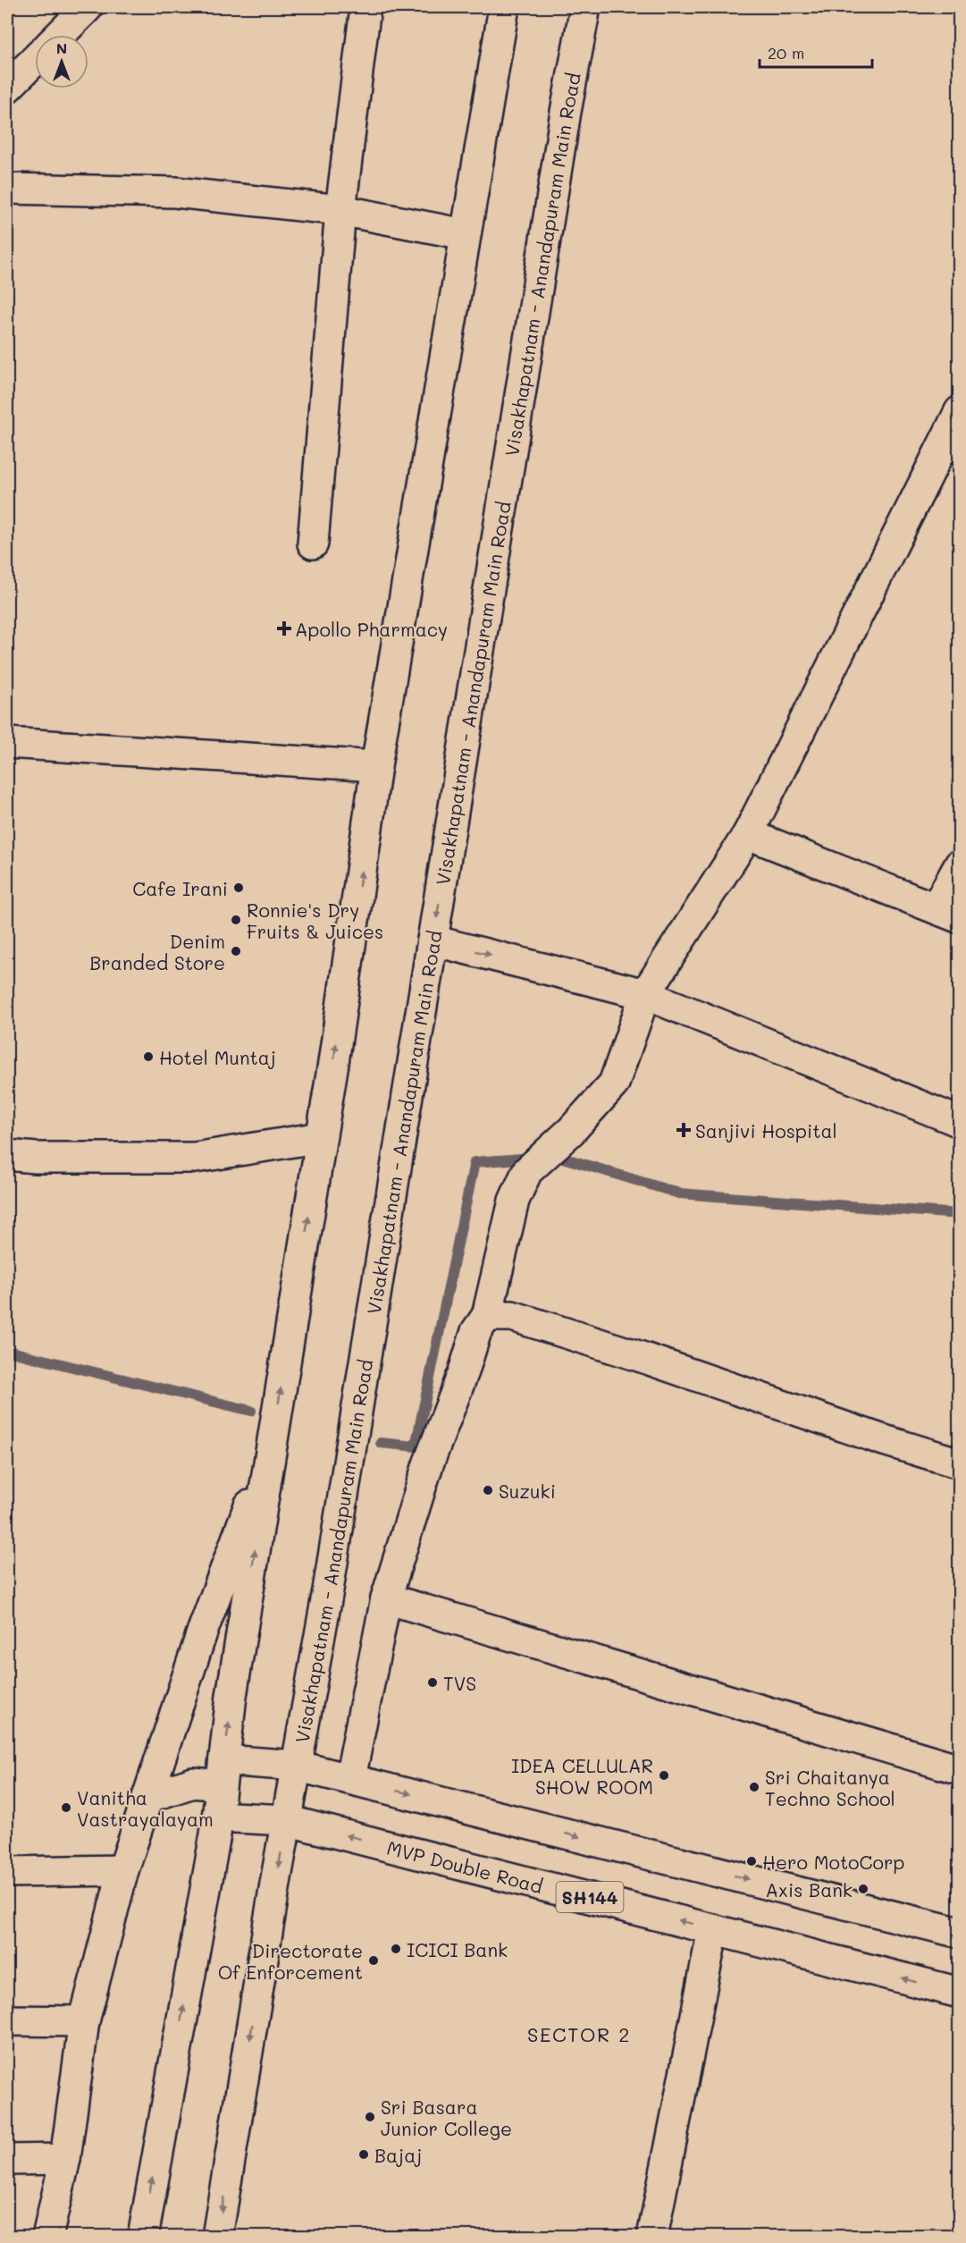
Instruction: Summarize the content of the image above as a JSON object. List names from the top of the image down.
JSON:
{
  "streets": {
    "main road": ["Visakhapatnam - Anandapuram Main Road", "MVP Double Road", "SH144"]
  },
  "crossings": [
    ["Visakhapatnam - Anandapuram Main Road", "MVP Double Road"]
  ],
  "districts": ["SECTOR 2"],
  "places": {
    "health": ["Apollo Pharmacy", "Sanjivi Hospital"],
    "other": [
      "Cafe Irani",
      "Ronnie's Dry Fruits & Juices",
      "Denim Branded Store",
      "Hotel Muntaj",
      "Suzuki",
      "TVS",
      "IDEA CELLULAR SHOW ROOM",
      "Sri Chaitanya Techno School",
      "Vanitha Vastrayalayam",
      "Hero MotoCorp",
      "Axis Bank",
      "ICICI Bank",
      "Directorate Of Enforcement",
      "Sri Basara Junior College",
      "Bajaj"
    ]
  },
  "scale_bar": "20 m",
  "north": "top"
}
